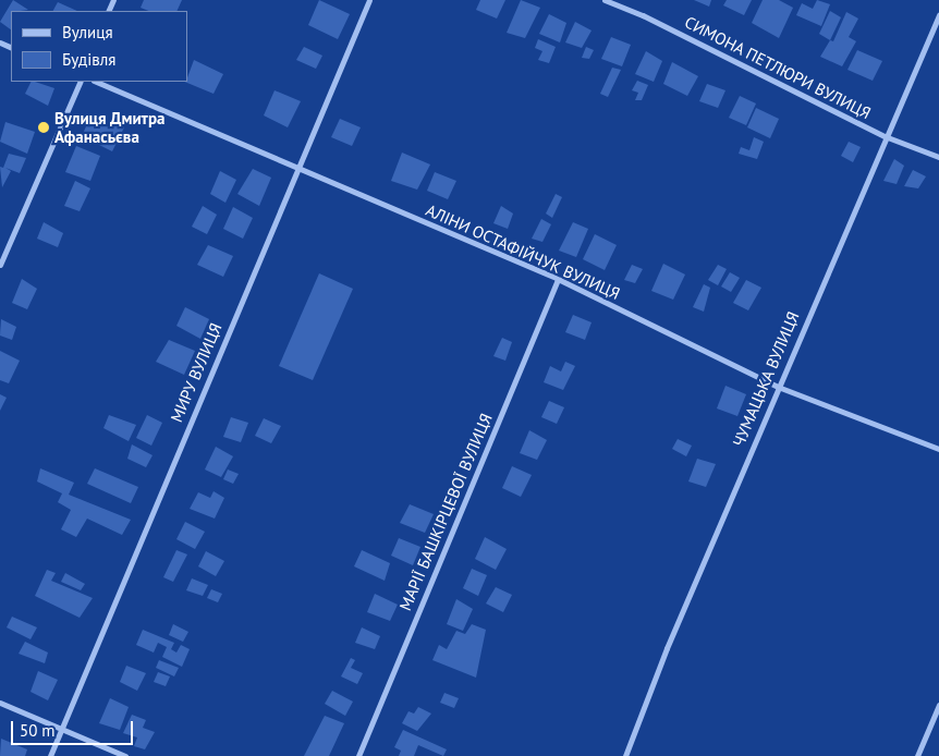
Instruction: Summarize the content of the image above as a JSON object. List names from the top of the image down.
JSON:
{
  "streets": {
    "street": [
      "СИМОНА ПЕТЛЮРИ ВУЛИЦЯ",
      "АЛIНИ ОСТАФІЙЧУК ВУЛИЦЯ",
      "МИРУ ВУЛИЦЯ",
      "ЧУМАЦЬКА ВУЛИЦЯ",
      "МАРІЇ БАШКІРЦЕВОЇ ВУЛИЦЯ"
    ]
  },
  "crossings": [
    ["СИМОНА ПЕТЛЮРИ ВУЛИЦЯ", "ЧУМАЦЬКА ВУЛИЦЯ"],
    ["АЛIНИ ОСТАФІЙЧУК ВУЛИЦЯ", "МИРУ ВУЛИЦЯ"],
    ["АЛIНИ ОСТАФІЙЧУК ВУЛИЦЯ", "ЧУМАЦЬКА ВУЛИЦЯ"],
    ["АЛIНИ ОСТАФІЙЧУК ВУЛИЦЯ", "МАРІЇ БАШКІРЦЕВОЇ ВУЛИЦЯ"]
  ],
  "places": ["Вулиця Дмитра Афанасьєва"],
  "legend": ["Вулиця", "Будівля"],
  "scale_bar": "50 m"
}
